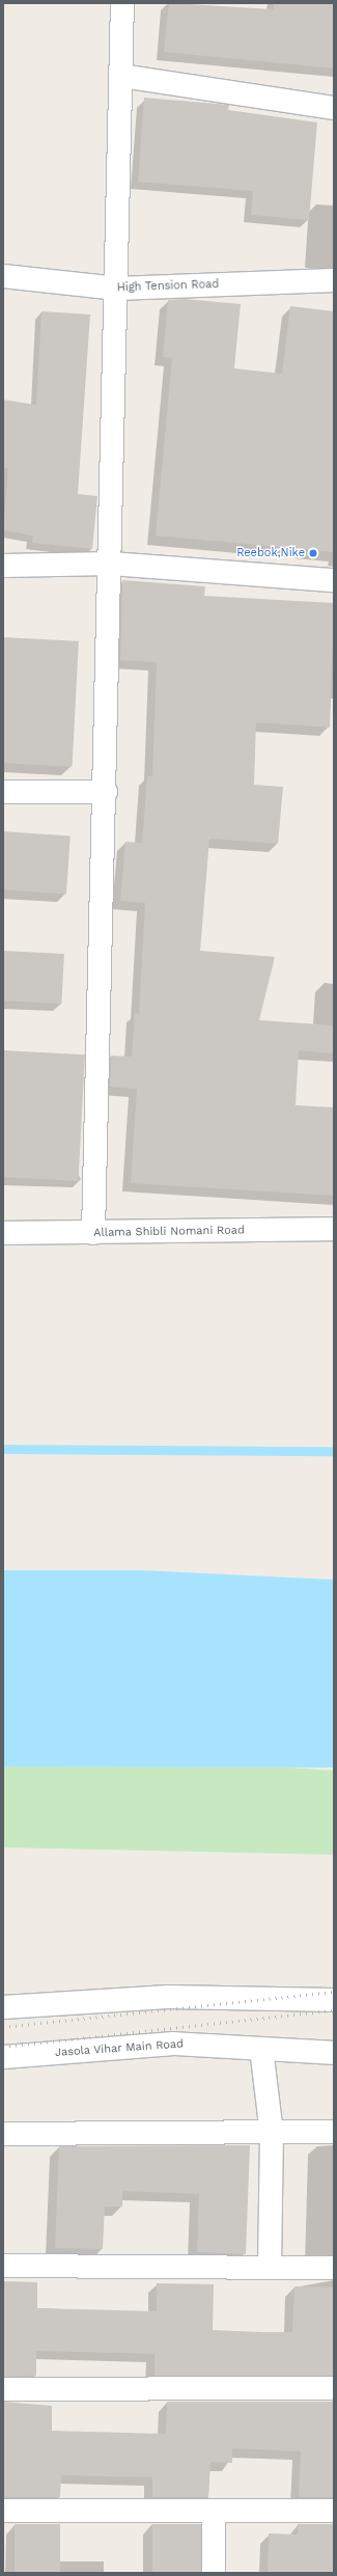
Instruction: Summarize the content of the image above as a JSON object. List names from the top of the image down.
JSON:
{
  "streets": {
    "street": ["High Tension Road", "Allama Shibli Nomani Road", "Jasola Vihar Main Road"]
  },
  "places": ["Reebok,Nike"]
}
